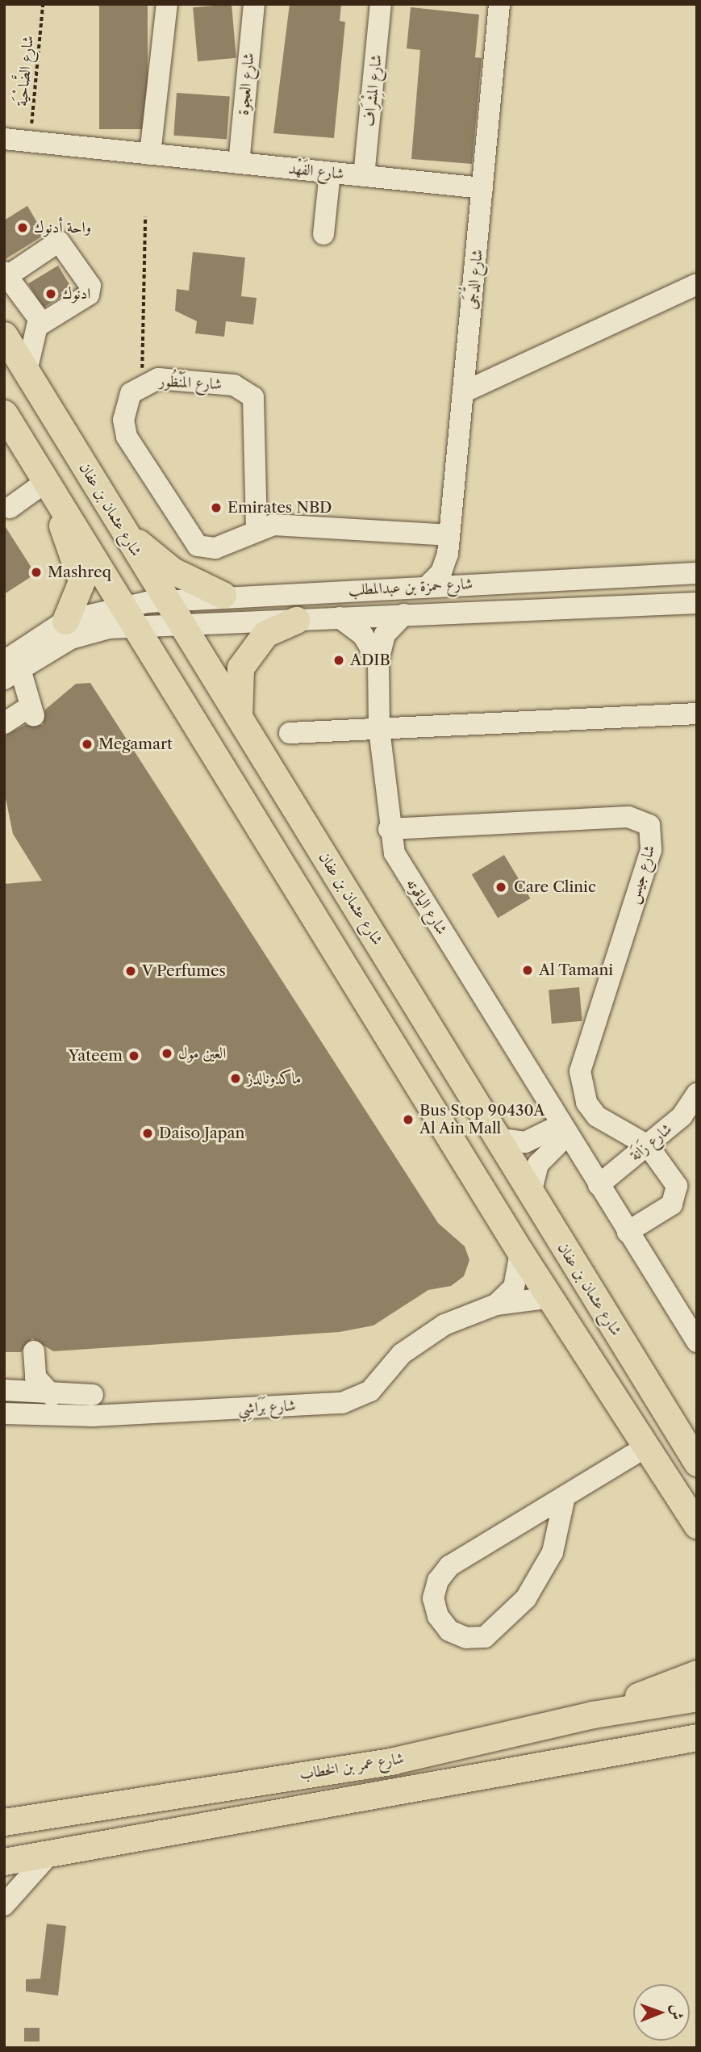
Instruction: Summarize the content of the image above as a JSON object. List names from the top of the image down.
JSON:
{
  "streets": {
    "main road": ["شارع عثمان بن عفان", "شارع عمر بن الخطاب"],
    "street": [
      "شارع العجوة",
      "شارع المِشْرَاف",
      "شارع الفَهْد",
      "شارع الدُّجَى",
      "شارع المَنْظُور",
      "شارع حمزة بن عبدالمطلب",
      "شارع جيس",
      "شارع الياقوته",
      "شارع زَانَة",
      "شارع بَرَاشِي"
    ],
    "path": ["شارع الضَّاحْيَة"]
  },
  "crossings": [
    ["شارع الضَّاحْيَة", "شارع الفَهْد"],
    ["شارع العجوة", "شارع الفَهْد"],
    ["شارع المِشْرَاف", "شارع الفَهْد"],
    ["شارع الفَهْد", "شارع الدُّجَى"],
    ["شارع الدُّجَى", "شارع المَنْظُور"],
    ["شارع الدُّجَى", "شارع حمزة بن عبدالمطلب"],
    ["شارع عثمان بن عفان", "شارع حمزة بن عبدالمطلب"],
    ["شارع حمزة بن عبدالمطلب", "شارع الياقوته"],
    ["شارع جيس", "شارع الياقوته"],
    ["شارع جيس", "شارع زَانَة"],
    ["شارع الياقوته", "شارع زَانَة"]
  ],
  "places": [
    "واحة أدنوك",
    "ادنوك",
    "Emirates NBD",
    "Mashreq",
    "ADIB",
    "Megamart",
    "Care Clinic",
    "Al Tamani",
    "V Perfumes",
    "العين مول",
    "Yateem",
    "ماكدونالدز",
    "Bus Stop 90430A Al Ain Mall",
    "Daiso Japan"
  ],
  "north": "right"
}
